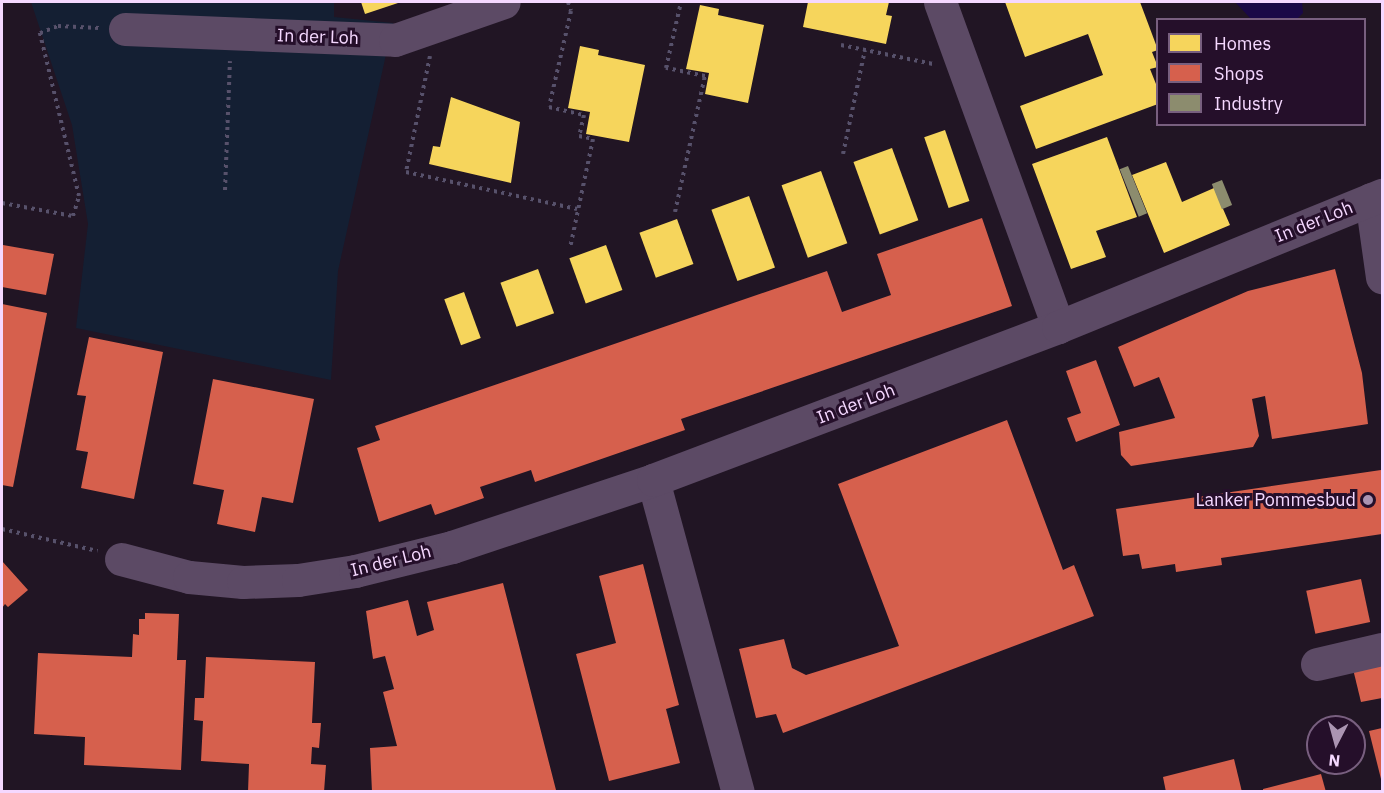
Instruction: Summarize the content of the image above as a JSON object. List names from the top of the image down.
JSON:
{
  "streets": {
    "street": ["In der Loh"]
  },
  "places": ["Lanker Pommesbud"],
  "legend": ["Homes", "Shops", "Industry"],
  "north": "bottom"
}
